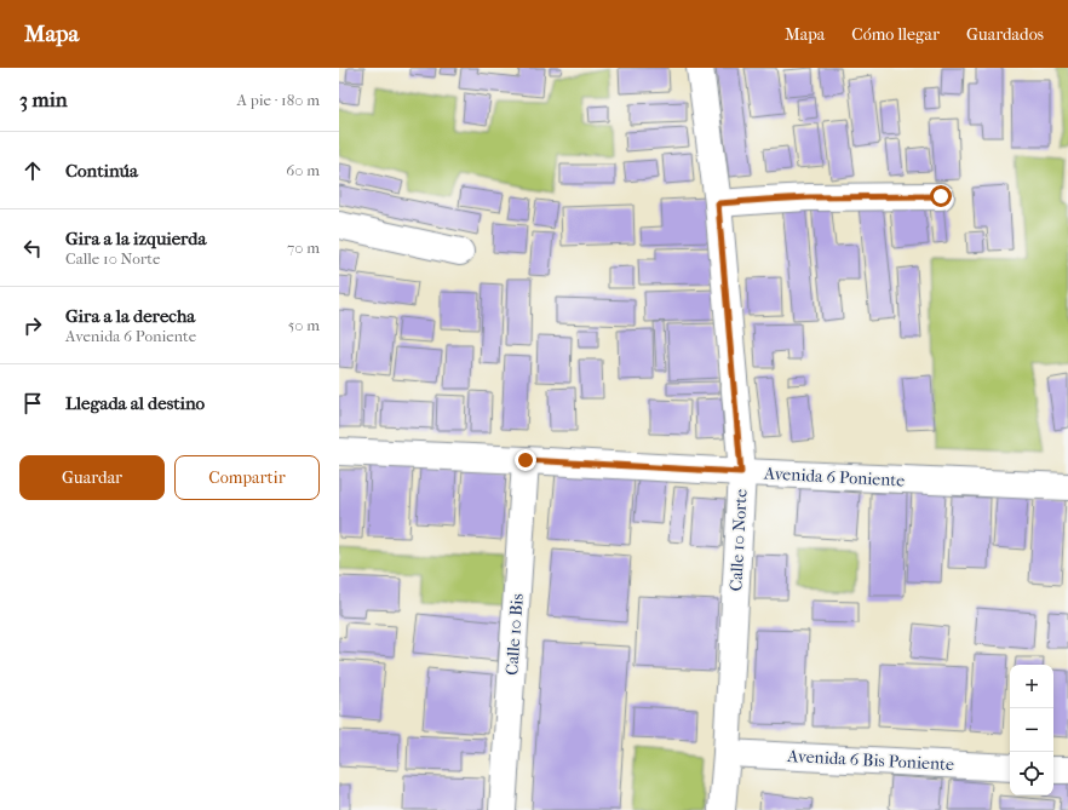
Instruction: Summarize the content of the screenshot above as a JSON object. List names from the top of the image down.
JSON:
{
  "streets": {
    "street": [
      "Avenida 6 Poniente",
      "Calle 10 Norte",
      "Calle 10 Bis",
      "Avenida 6 Bis Poniente"
    ]
  },
  "crossings": [
    ["Avenida 6 Poniente", "Calle 10 Norte"],
    ["Avenida 6 Poniente", "Calle 10 Bis"],
    ["Calle 10 Norte", "Avenida 6 Bis Poniente"]
  ],
  "page": {
    "header": "Mapa",
    "nav": ["Mapa", "Cómo llegar", "Guardados"],
    "heading": ["3 min", "A pie · 180 m"],
    "list": [
      ["Continúa", "60 m"],
      ["Gira a la izquierda", "Calle 10 Norte", "70 m"],
      ["Gira a la derecha", "Avenida 6 Poniente", "50 m"],
      "Llegada al destino"
    ],
    "buttons": ["Guardar", "Compartir"],
    "map_buttons": ["+", "−"]
  }
}
